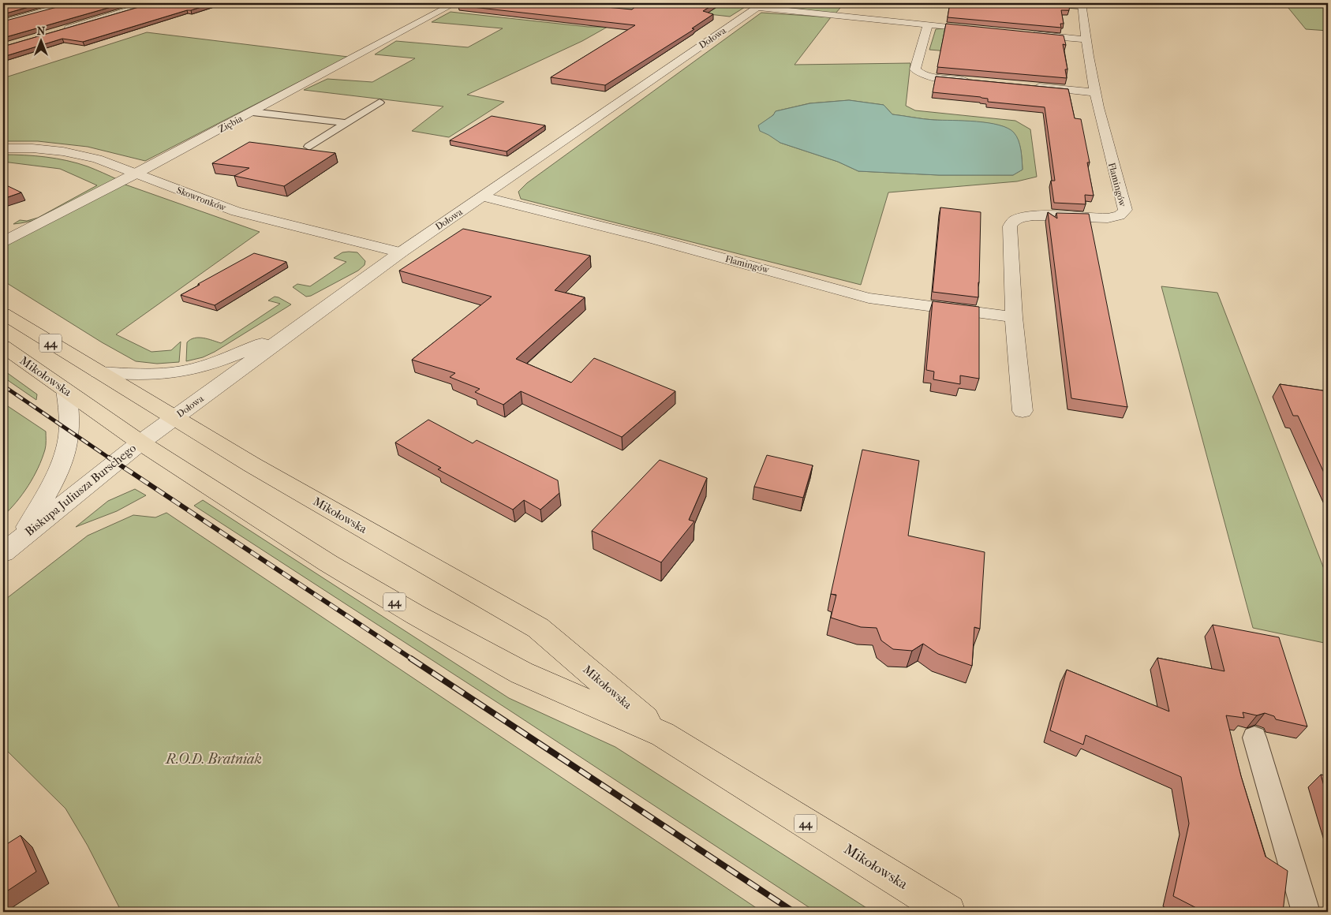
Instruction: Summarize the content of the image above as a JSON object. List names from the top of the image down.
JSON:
{
  "streets": {
    "main road": ["44", "Mikołowska"],
    "street": [
      "Dołowa",
      "Ziębia",
      "Flamingów",
      "Skowronków",
      "Biskupa Juliusza Burschego"
    ]
  },
  "crossings": [
    ["Dołowa", "Flamingów"],
    ["Dołowa", "Skowronków"],
    ["Dołowa", "Mikołowska"],
    ["Dołowa", "Biskupa Juliusza Burschego"],
    ["Ziębia", "Skowronków"],
    ["Mikołowska", "Biskupa Juliusza Burschego"]
  ],
  "parks": ["R.O.D. Bratniak"],
  "north": "top"
}
